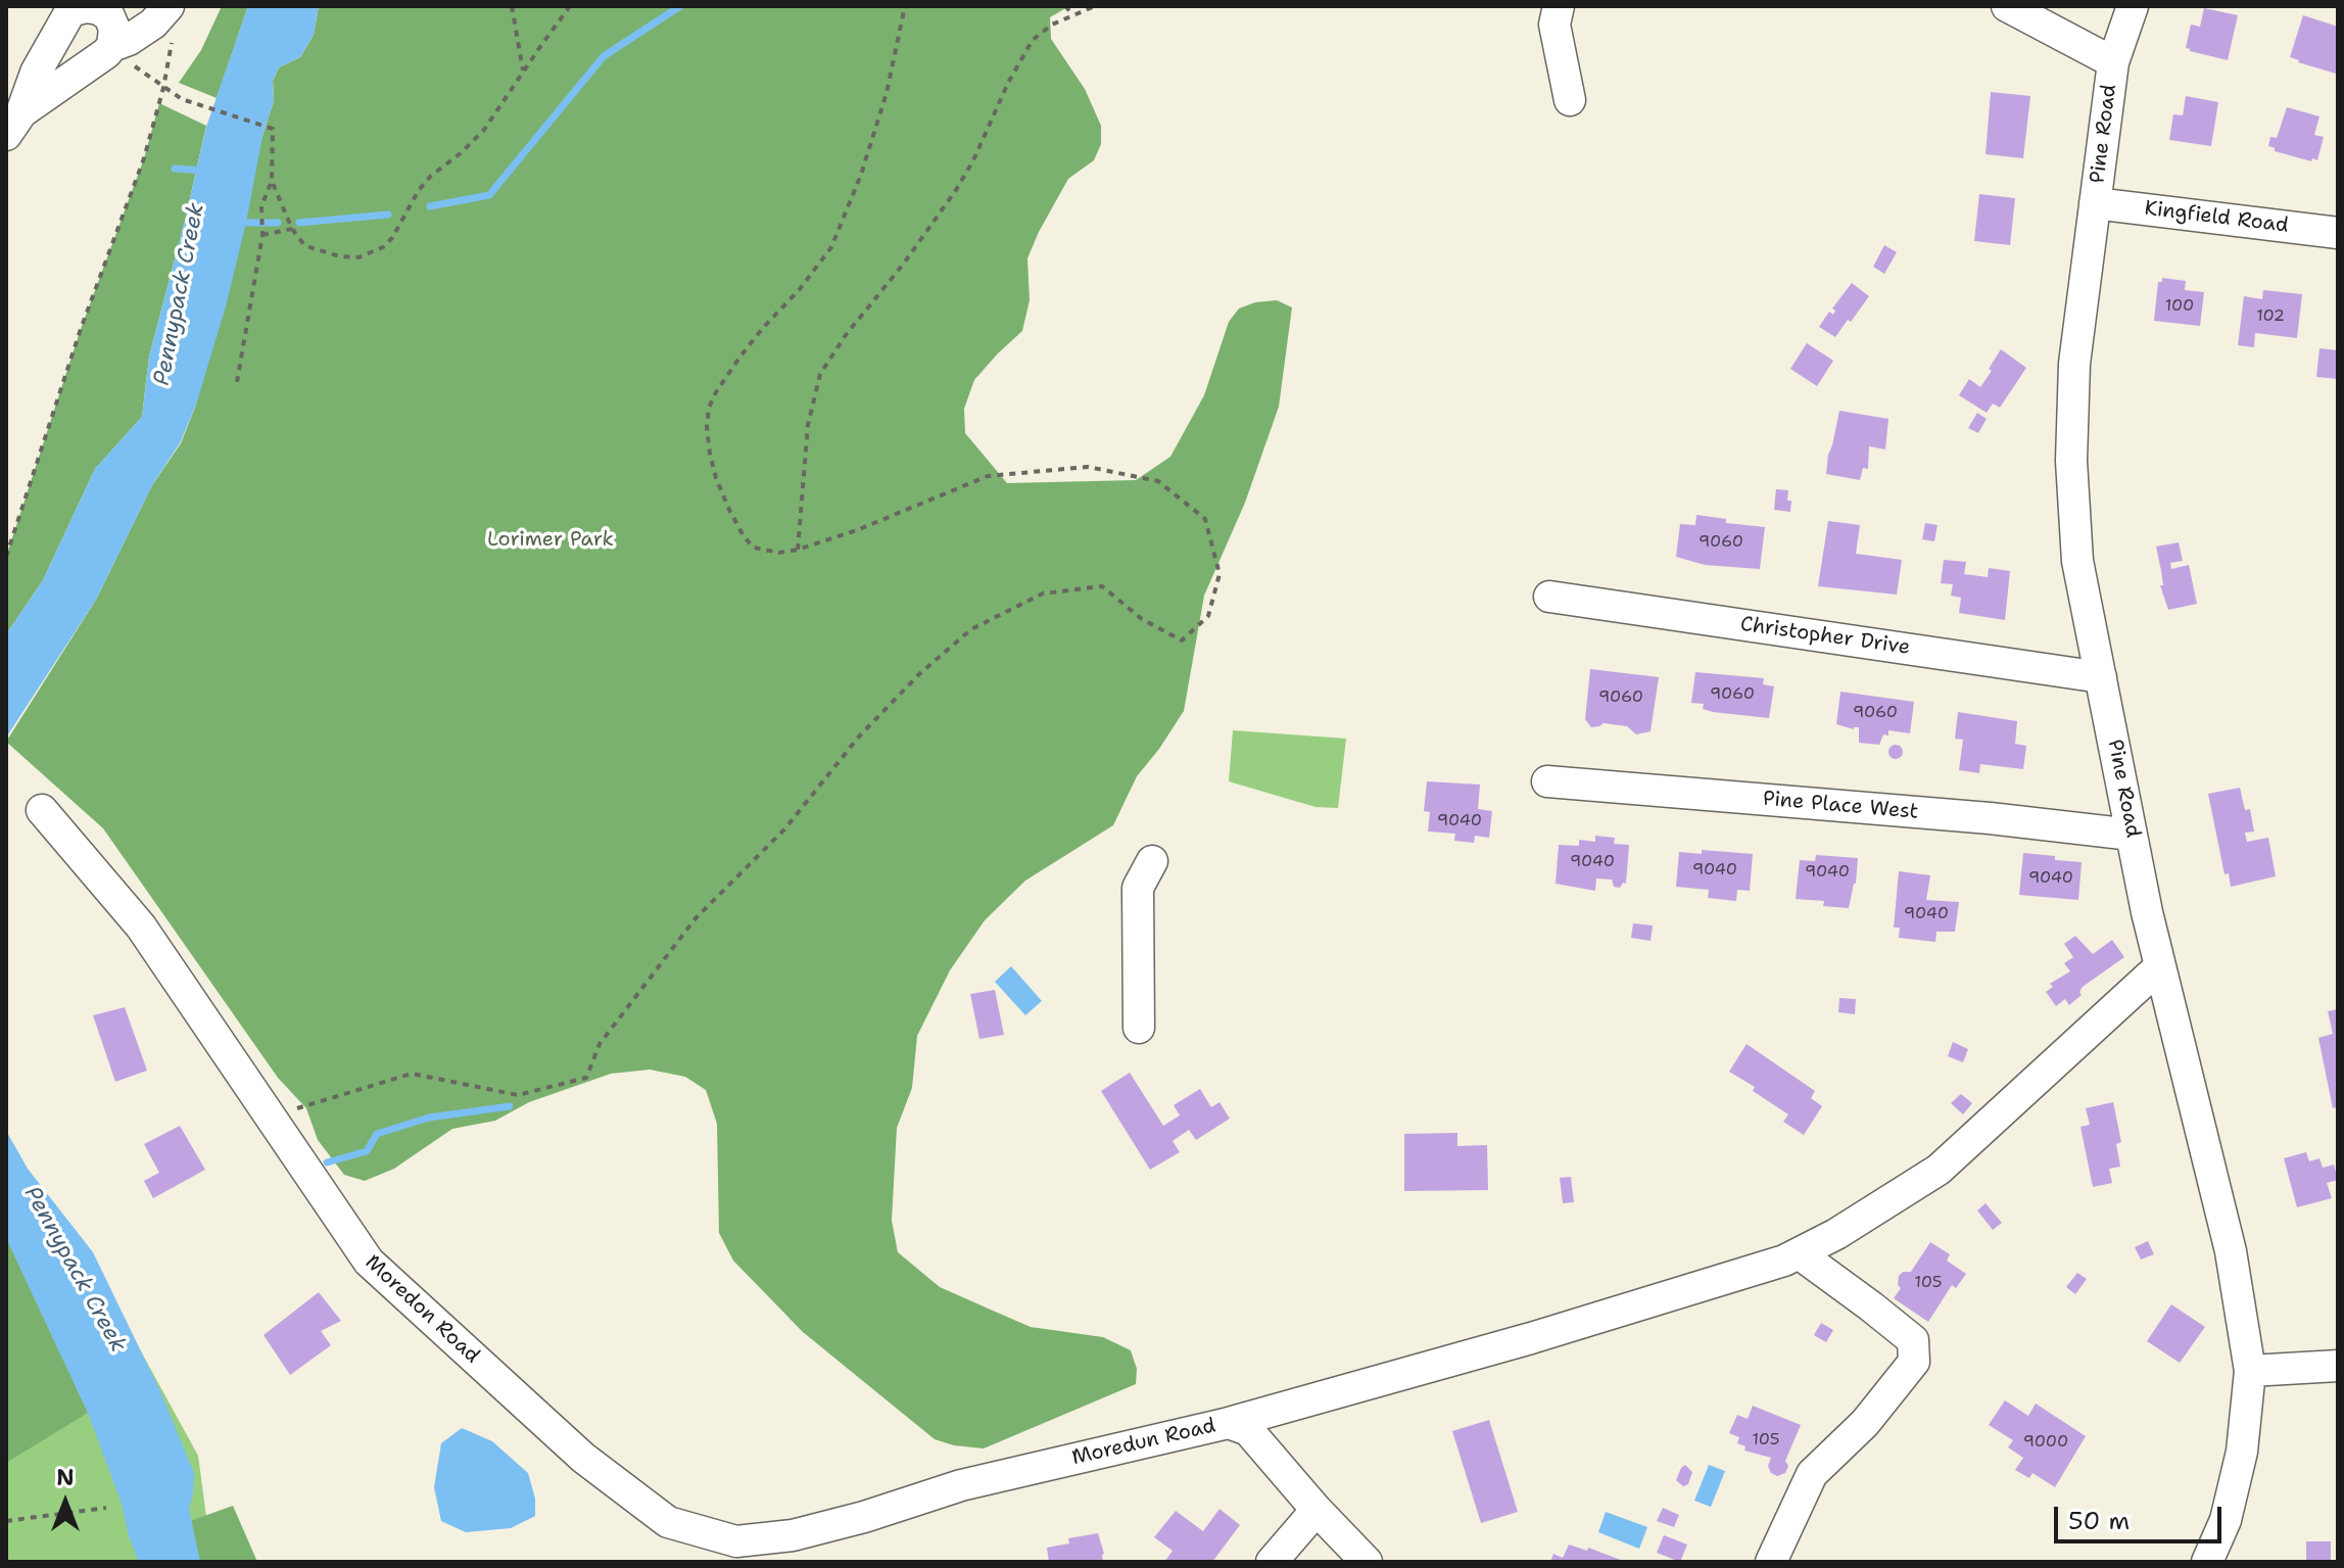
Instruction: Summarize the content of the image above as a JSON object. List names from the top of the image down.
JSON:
{
  "streets": {
    "street": [
      "Pine Road",
      "Kingfield Road",
      "Christopher Drive",
      "Pine Place West",
      "Moredon Road",
      "Moredun Road"
    ]
  },
  "crossings": [
    ["Pine Road", "Kingfield Road"],
    ["Pine Road", "Christopher Drive"],
    ["Pine Road", "Pine Place West"],
    ["Moredon Road", "Moredun Road"]
  ],
  "water": ["Pennypack Creek"],
  "parks": ["Lorimer Park"],
  "house_numbers": [
    "100",
    "102",
    "9060",
    "9060",
    "9060",
    "9060",
    "9040",
    "9040",
    "9040",
    "9040",
    "9040",
    "9040",
    "105",
    "105",
    "9000"
  ],
  "scale_bar": "50 m",
  "north": "top"
}
